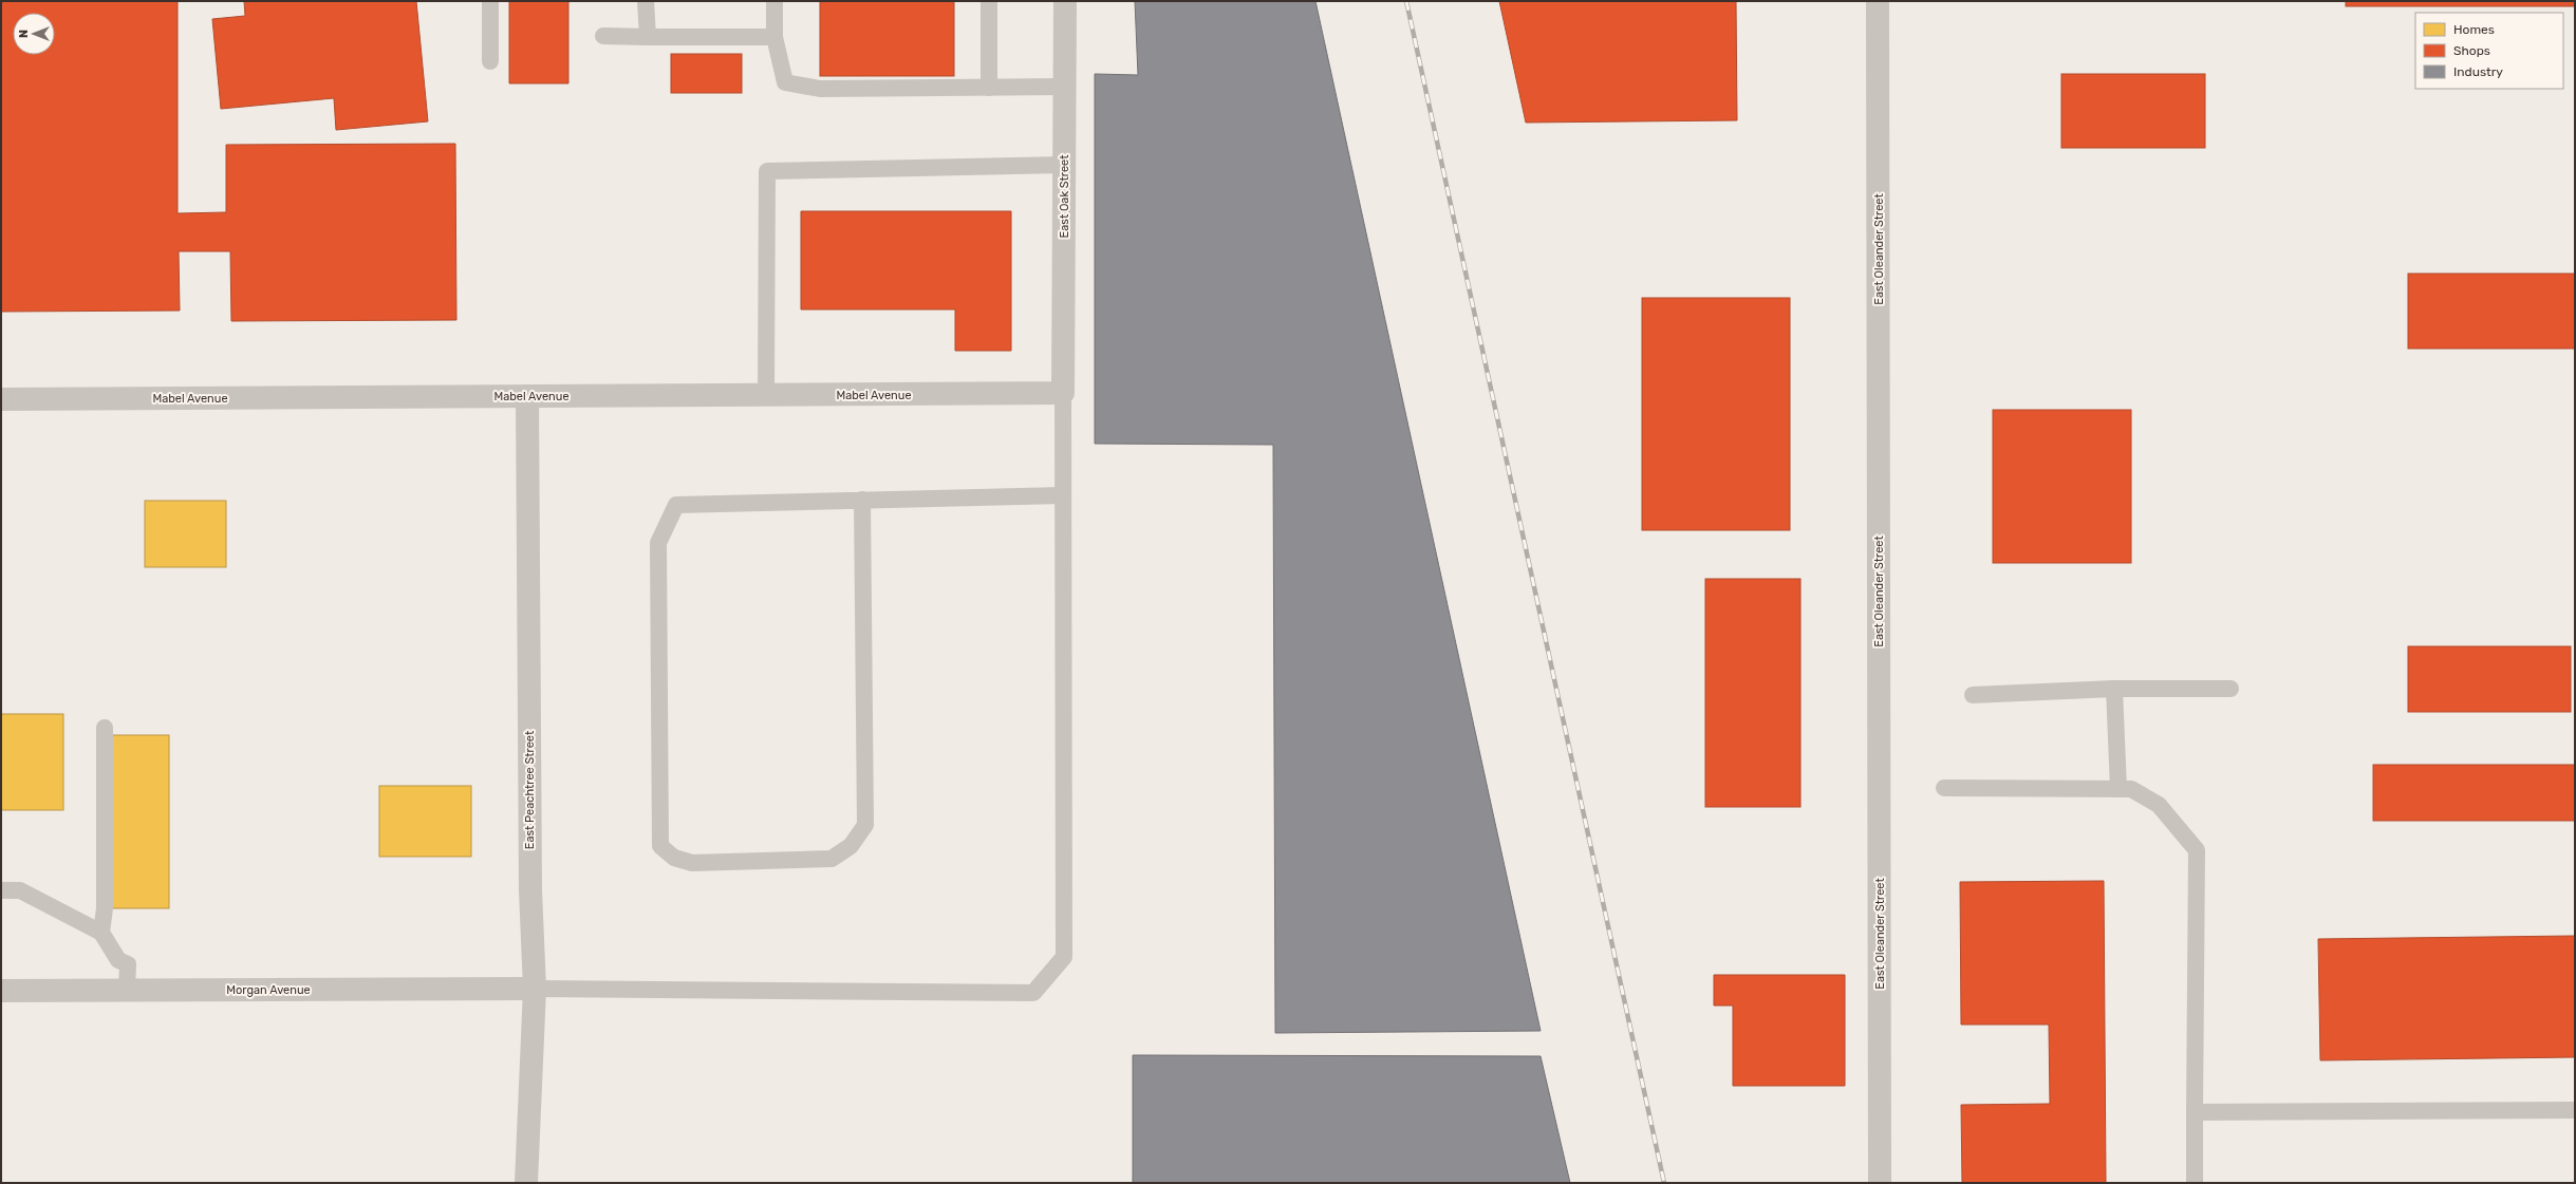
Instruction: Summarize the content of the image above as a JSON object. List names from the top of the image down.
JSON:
{
  "streets": {
    "street": [
      "East Oak Street",
      "East Oleander Street",
      "Mabel Avenue",
      "East Peachtree Street",
      "Morgan Avenue"
    ]
  },
  "crossings": [
    ["East Oak Street", "Mabel Avenue"],
    ["Mabel Avenue", "East Peachtree Street"],
    ["East Peachtree Street", "Morgan Avenue"]
  ],
  "legend": ["Homes", "Shops", "Industry"],
  "north": "left"
}
